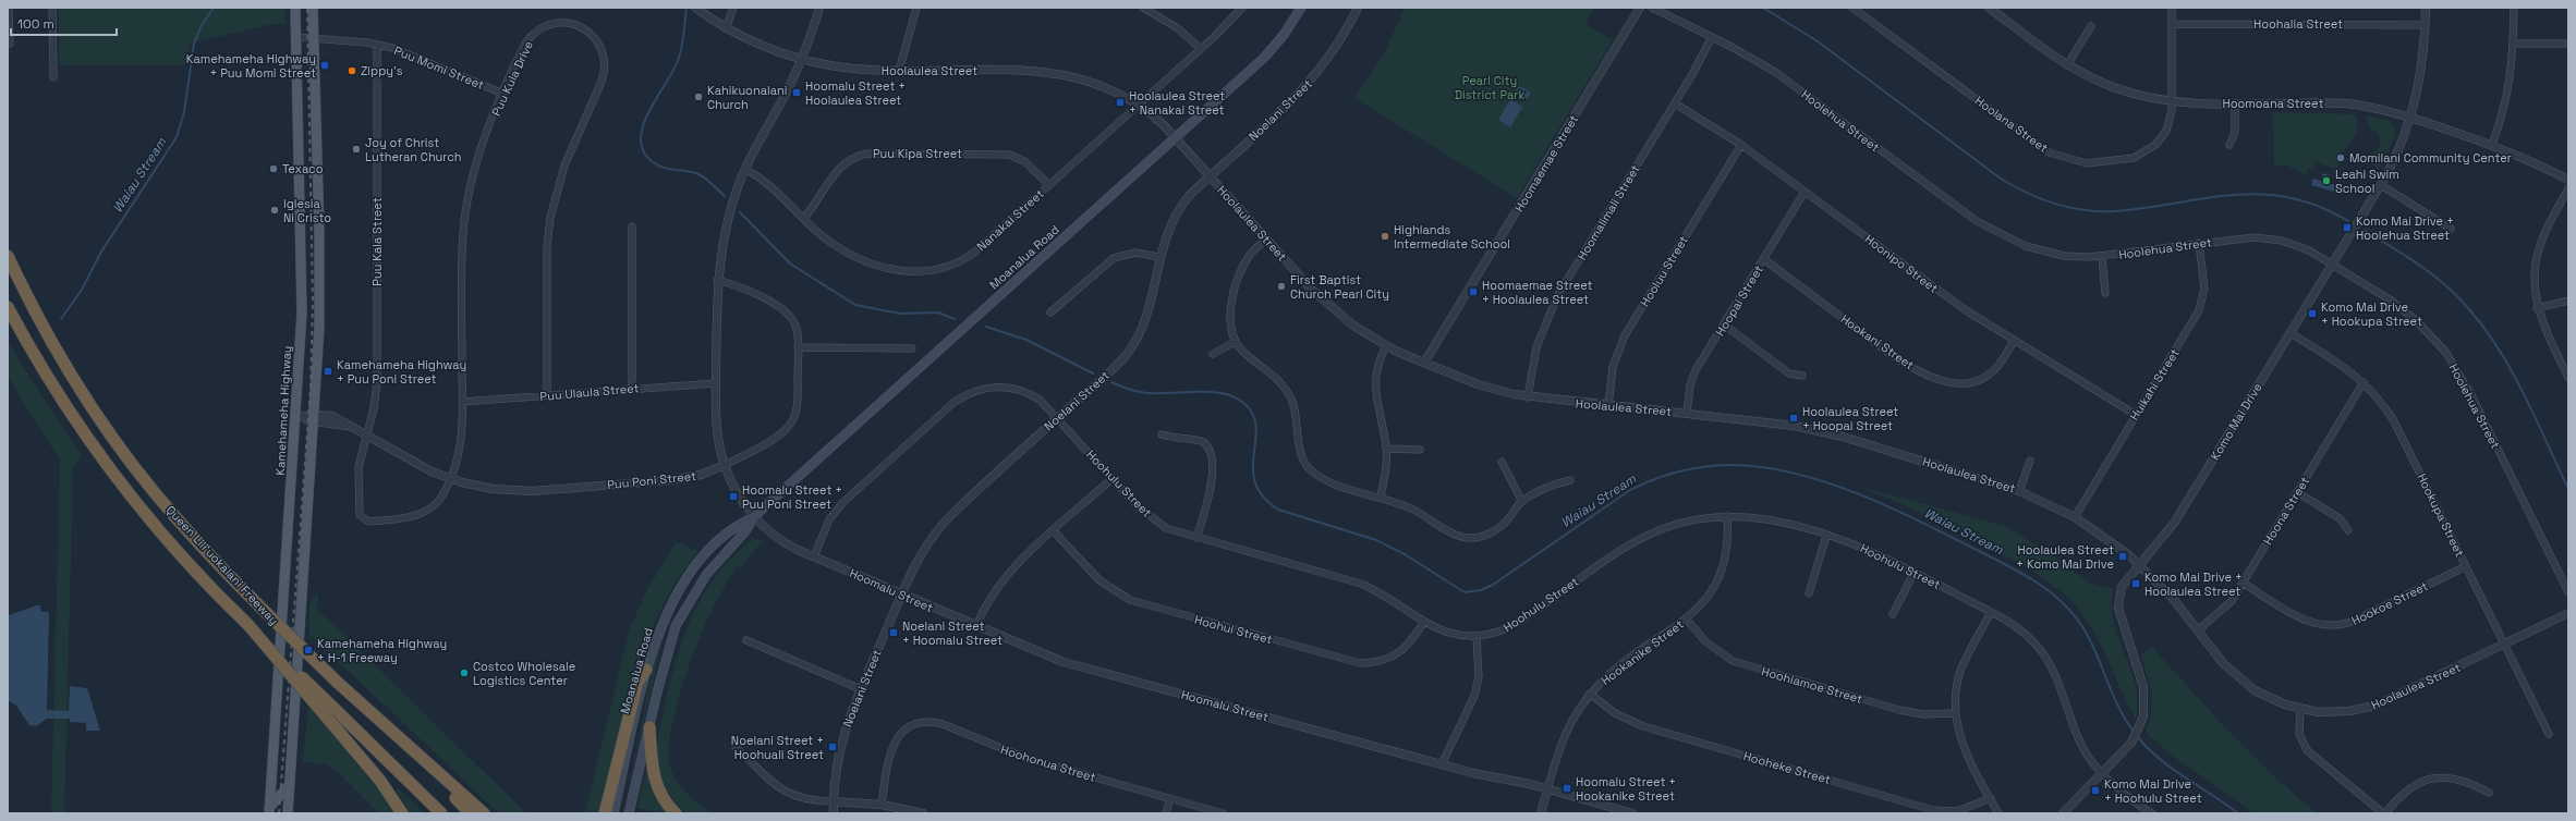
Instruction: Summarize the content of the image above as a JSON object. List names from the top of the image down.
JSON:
{
  "streets": {
    "highway": ["Queen Liliʻuokalani Freeway"],
    "main road": ["Moanalua Road", "Kamehameha Highway"],
    "street": [
      "Hoohalia Street",
      "Puu Momi Street",
      "Hoolaulea Street",
      "Puu Kula Drive",
      "Hoomoana Street",
      "Noelani Street",
      "Hoolehua Street",
      "Hoolana Street",
      "Puu Kipa Street",
      "Hoomaemae Street",
      "Hoomalimali Street",
      "Nanakai Street",
      "Puu Kala Street",
      "Hoonipo Street",
      "Hooluu Street",
      "Hoopai Street",
      "Hookani Street",
      "Huikahi Street",
      "Puu Ulaula Street",
      "Komo Mai Drive",
      "Puu Poni Street",
      "Hoohulu Street",
      "Hoona Street",
      "Hookupa Street",
      "Hoomalu Street",
      "Hookoe Street",
      "Hoohui Street",
      "Hookanike Street",
      "Hoohiamoe Street",
      "Hoohonua Street",
      "Hooheke Street"
    ]
  },
  "crossings": [
    ["Hoohalia Street", "Hoolana Street"],
    ["Hoohalia Street", "Komo Mai Drive"],
    ["Puu Momi Street", "Puu Kula Drive"],
    ["Puu Momi Street", "Puu Kala Street"],
    ["Puu Momi Street", "Kamehameha Highway"],
    ["Hoolaulea Street", "Noelani Street"],
    ["Hoolaulea Street", "Hoomaemae Street"],
    ["Hoolaulea Street", "Hoomalimali Street"],
    ["Hoolaulea Street", "Nanakai Street"],
    ["Hoolaulea Street", "Moanalua Road"],
    ["Hoolaulea Street", "Hooluu Street"],
    ["Hoolaulea Street", "Hoopai Street"],
    ["Hoolaulea Street", "Huikahi Street"],
    ["Hoolaulea Street", "Komo Mai Drive"],
    ["Hoolaulea Street", "Hoona Street"],
    ["Hoolaulea Street", "Hookupa Street"],
    ["Hoolaulea Street", "Hoomalu Street"],
    ["Puu Kula Drive", "Puu Kala Street"],
    ["Puu Kula Drive", "Puu Ulaula Street"],
    ["Puu Kula Drive", "Puu Poni Street"],
    ["Hoomoana Street", "Hoolana Street"],
    ["Hoomoana Street", "Komo Mai Drive"],
    ["Noelani Street", "Hoohulu Street"],
    ["Noelani Street", "Hoomalu Street"],
    ["Hoolehua Street", "Hoomalimali Street"],
    ["Hoolehua Street", "Huikahi Street"],
    ["Hoolehua Street", "Komo Mai Drive"],
    ["Puu Kipa Street", "Nanakai Street"],
    ["Hoomalimali Street", "Hoonipo Street"],
    ["Nanakai Street", "Hoomalu Street"],
    ["Puu Kala Street", "Puu Poni Street"],
    ["Moanalua Road", "Hoomalu Street"],
    ["Hoonipo Street", "Hooluu Street"],
    ["Hoonipo Street", "Hoopai Street"],
    ["Hoonipo Street", "Hookani Street"],
    ["Hoonipo Street", "Huikahi Street"],
    ["Hoopai Street", "Hookani Street"],
    ["Puu Ulaula Street", "Hoomalu Street"],
    ["Kamehameha Highway", "Puu Poni Street"],
    ["Komo Mai Drive", "Hoohulu Street"],
    ["Komo Mai Drive", "Hookupa Street"],
    ["Puu Poni Street", "Hoomalu Street"],
    ["Hoohulu Street", "Hoomalu Street"],
    ["Hoohulu Street", "Hoohui Street"],
    ["Hoohulu Street", "Hookanike Street"],
    ["Hoona Street", "Hookupa Street"],
    ["Hoona Street", "Hookoe Street"],
    ["Hookupa Street", "Hookoe Street"],
    ["Hoomalu Street", "Hookanike Street"],
    ["Hookanike Street", "Hoohiamoe Street"],
    ["Hookanike Street", "Hooheke Street"]
  ],
  "water": ["Waiau Stream"],
  "parks": ["Pearl City District Park"],
  "places": {
    "transit": [
      "Kamehameha Highway + Puu Momi Street",
      "Hoomalu Street + Hoolaulea Street",
      "Hoolaulea Street + Nanakai Street",
      "Komo Mai Drive + Hoolehua Street",
      "Hoomaemae Street + Hoolaulea Street",
      "Komo Mai Drive + Hookupa Street",
      "Kamehameha Highway + Puu Poni Street",
      "Hoolaulea Street + Hoopai Street",
      "Hoomalu Street + Puu Poni Street",
      "Hoolaulea Street + Komo Mai Drive",
      "Komo Mai Drive + Hoolaulea Street",
      "Noelani Street + Hoomalu Street",
      "Kamehameha Highway + H-1 Freeway",
      "Noelani Street + Hoohuali Street",
      "Hoomalu Street + Hookanike Street",
      "Komo Mai Drive + Hoohulu Street"
    ],
    "other": [
      "Zippy's",
      "Kahikuonalani Church",
      "Joy of Christ Lutheran Church",
      "Momilani Community Center",
      "Texaco",
      "Leahi Swim School",
      "Iglesia Ni Cristo",
      "Highlands Intermediate School",
      "First Baptist Church Pearl City",
      "Costco Wholesale Logistics Center"
    ]
  },
  "scale_bar": "100 m"
}
